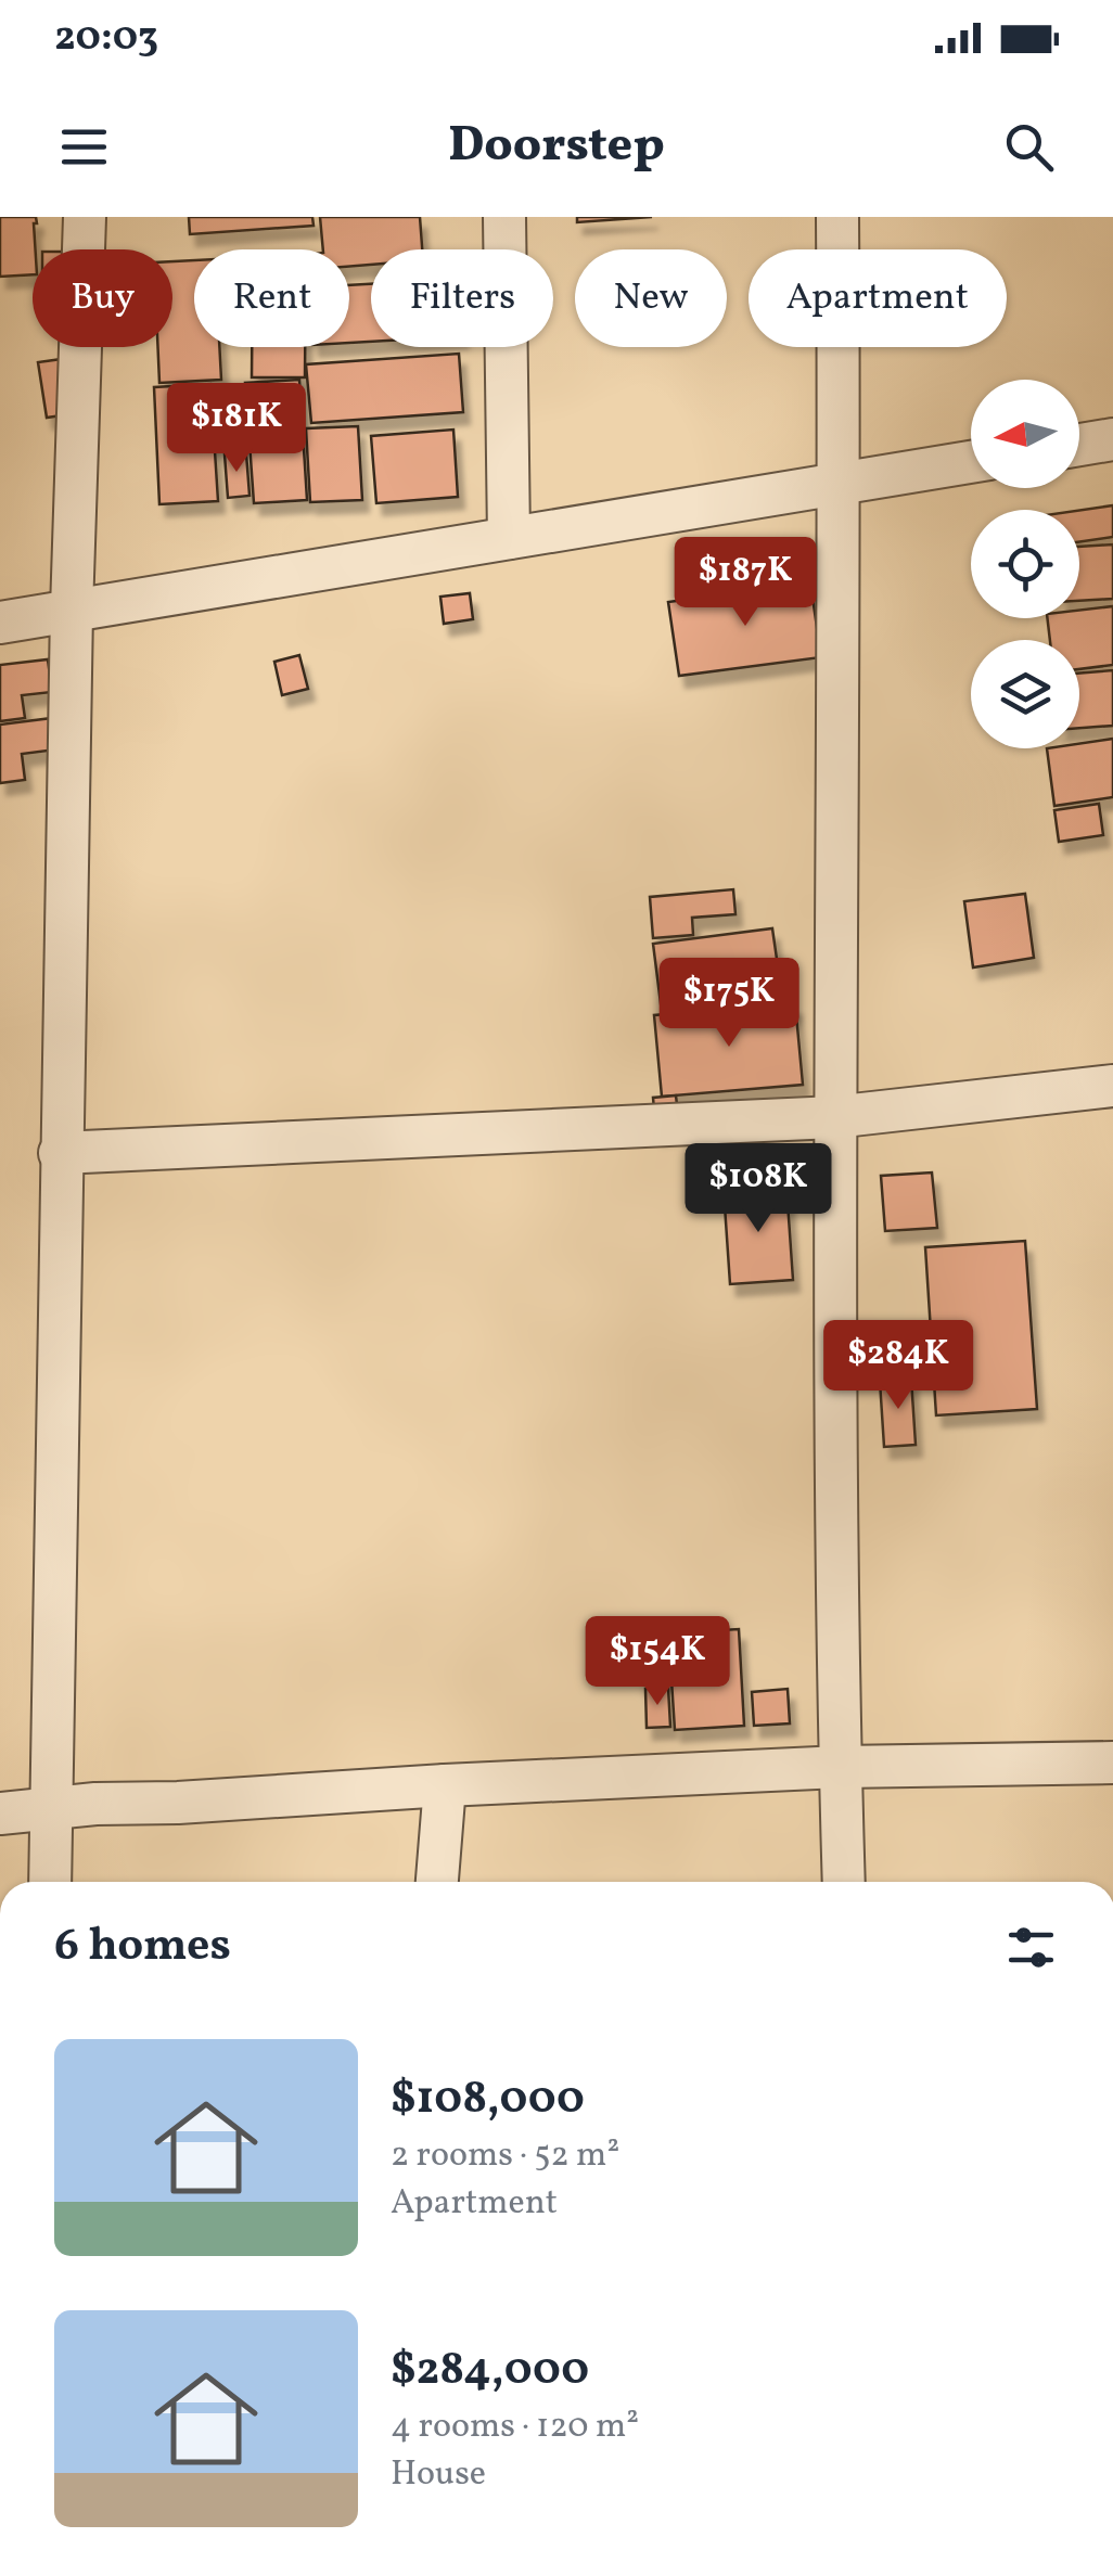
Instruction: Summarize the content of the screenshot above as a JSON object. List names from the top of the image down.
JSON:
{
  "north": "left",
  "page": {
    "status": "20:03",
    "header": "Doorstep",
    "chip": [
      "Buy",
      "Rent",
      "Filters",
      "New",
      "Apartment"
    ],
    "price": [
      "$181K",
      "$187K",
      "$175K",
      "$108K",
      "$284K",
      "$154K"
    ],
    "heading": "6 homes",
    "list": [
      {
        "name": "$108,000",
        "note": "2 rooms · 52 m² · Apartment"
      },
      {
        "name": "$284,000",
        "note": "4 rooms · 120 m² · House"
      }
    ]
  }
}
